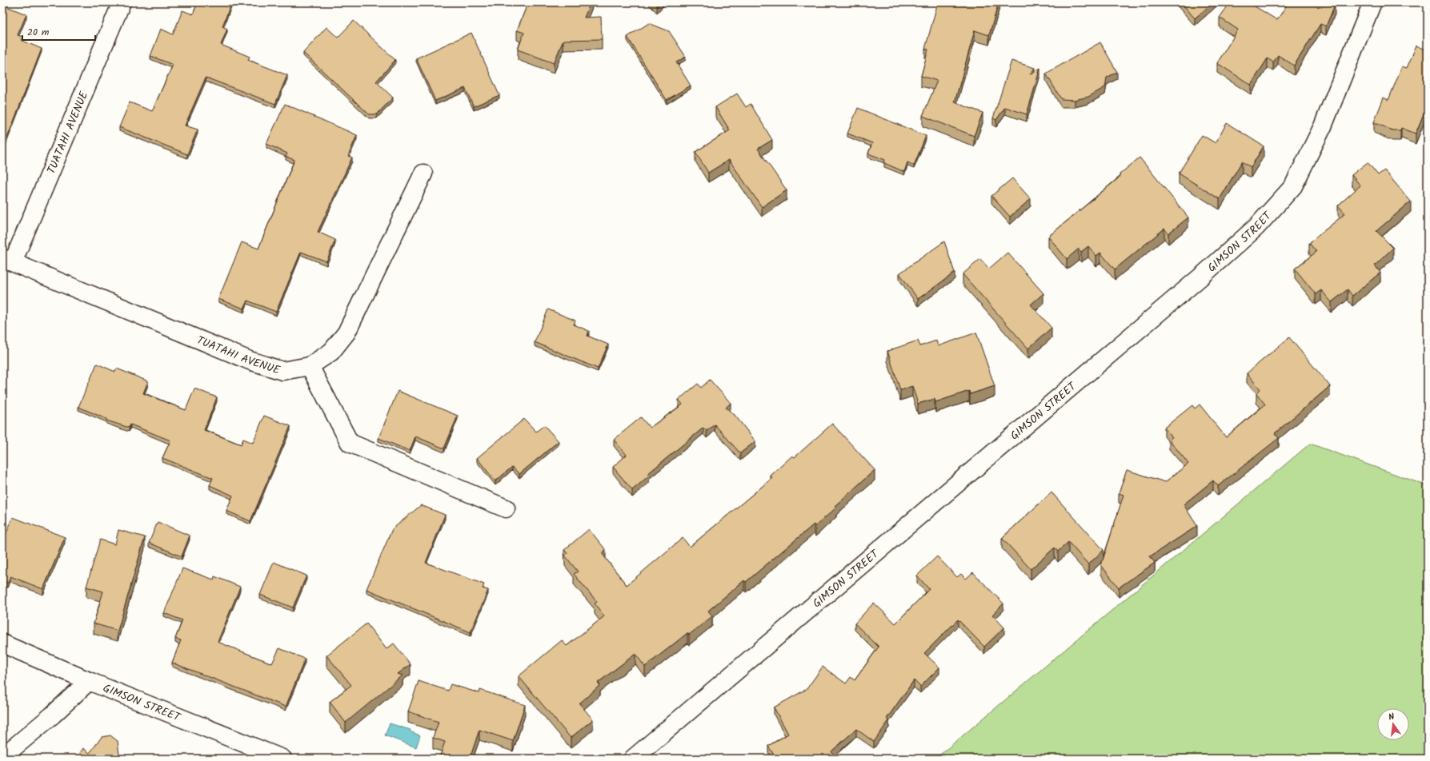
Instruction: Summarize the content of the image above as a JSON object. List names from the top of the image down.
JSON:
{
  "streets": {
    "street": ["TUATAHI AVENUE", "GIMSON STREET"]
  },
  "scale_bar": "20 m",
  "north": "top"
}
